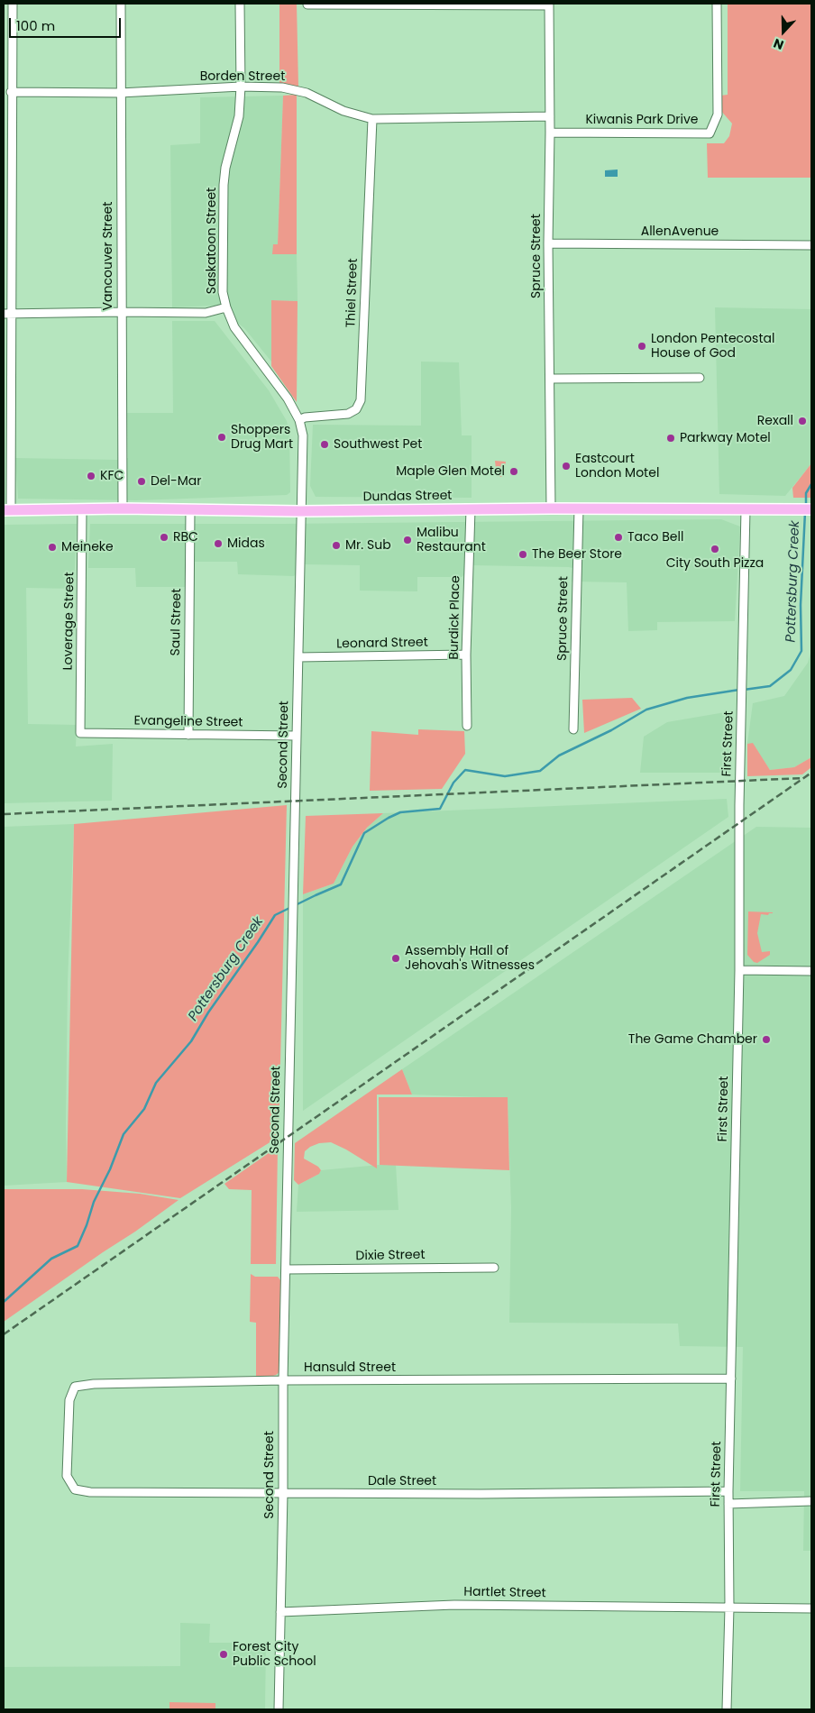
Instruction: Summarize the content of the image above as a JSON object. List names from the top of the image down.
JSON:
{
  "streets": {
    "main road": ["Dundas Street"],
    "street": [
      "Borden Street",
      "Kiwanis Park Drive",
      "AllenAvenue",
      "Saskatoon Street",
      "Vancouver Street",
      "Spruce Street",
      "Thiel Street",
      "Burdick Place",
      "Loverage Street",
      "Saul Street",
      "Leonard Street",
      "Evangeline Street",
      "First Street",
      "Second Street",
      "Dixie Street",
      "Hansuld Street",
      "Dale Street",
      "Hartlet Street"
    ]
  },
  "crossings": [
    ["Borden Street", "Saskatoon Street"],
    ["Borden Street", "Vancouver Street"],
    ["Borden Street", "Spruce Street"],
    ["Borden Street", "Thiel Street"],
    ["Kiwanis Park Drive", "Spruce Street"],
    ["AllenAvenue", "Spruce Street"],
    ["Saskatoon Street", "Thiel Street"],
    ["Saskatoon Street", "Dundas Street"],
    ["Saskatoon Street", "Second Street"],
    ["Vancouver Street", "Dundas Street"],
    ["Spruce Street", "Dundas Street"],
    ["Dundas Street", "Burdick Place"],
    ["Dundas Street", "Loverage Street"],
    ["Dundas Street", "Saul Street"],
    ["Dundas Street", "First Street"],
    ["Dundas Street", "Second Street"],
    ["Burdick Place", "Leonard Street"],
    ["Loverage Street", "Evangeline Street"],
    ["Saul Street", "Evangeline Street"],
    ["Leonard Street", "Second Street"],
    ["Evangeline Street", "Second Street"],
    ["First Street", "Hansuld Street"],
    ["First Street", "Dale Street"],
    ["First Street", "Hartlet Street"],
    ["Second Street", "Dixie Street"],
    ["Second Street", "Hansuld Street"],
    ["Second Street", "Dale Street"],
    ["Second Street", "Hartlet Street"],
    ["Hansuld Street", "Dale Street"]
  ],
  "water": ["Pottersburg Creek"],
  "places": [
    "London Pentecostal House of God",
    "Rexall",
    "Shoppers Drug Mart",
    "Parkway Motel",
    "Southwest Pet",
    "Eastcourt London Motel",
    "Maple Glen Motel",
    "KFC",
    "Del-Mar",
    "RBC",
    "Taco Bell",
    "Malibu Restaurant",
    "Midas",
    "Mr. Sub",
    "Meineke",
    "City South Pizza",
    "The Beer Store",
    "Assembly Hall of Jehovah's Witnesses",
    "The Game Chamber",
    "Forest City Public School"
  ],
  "scale_bar": "100 m",
  "north": "bottom"
}
